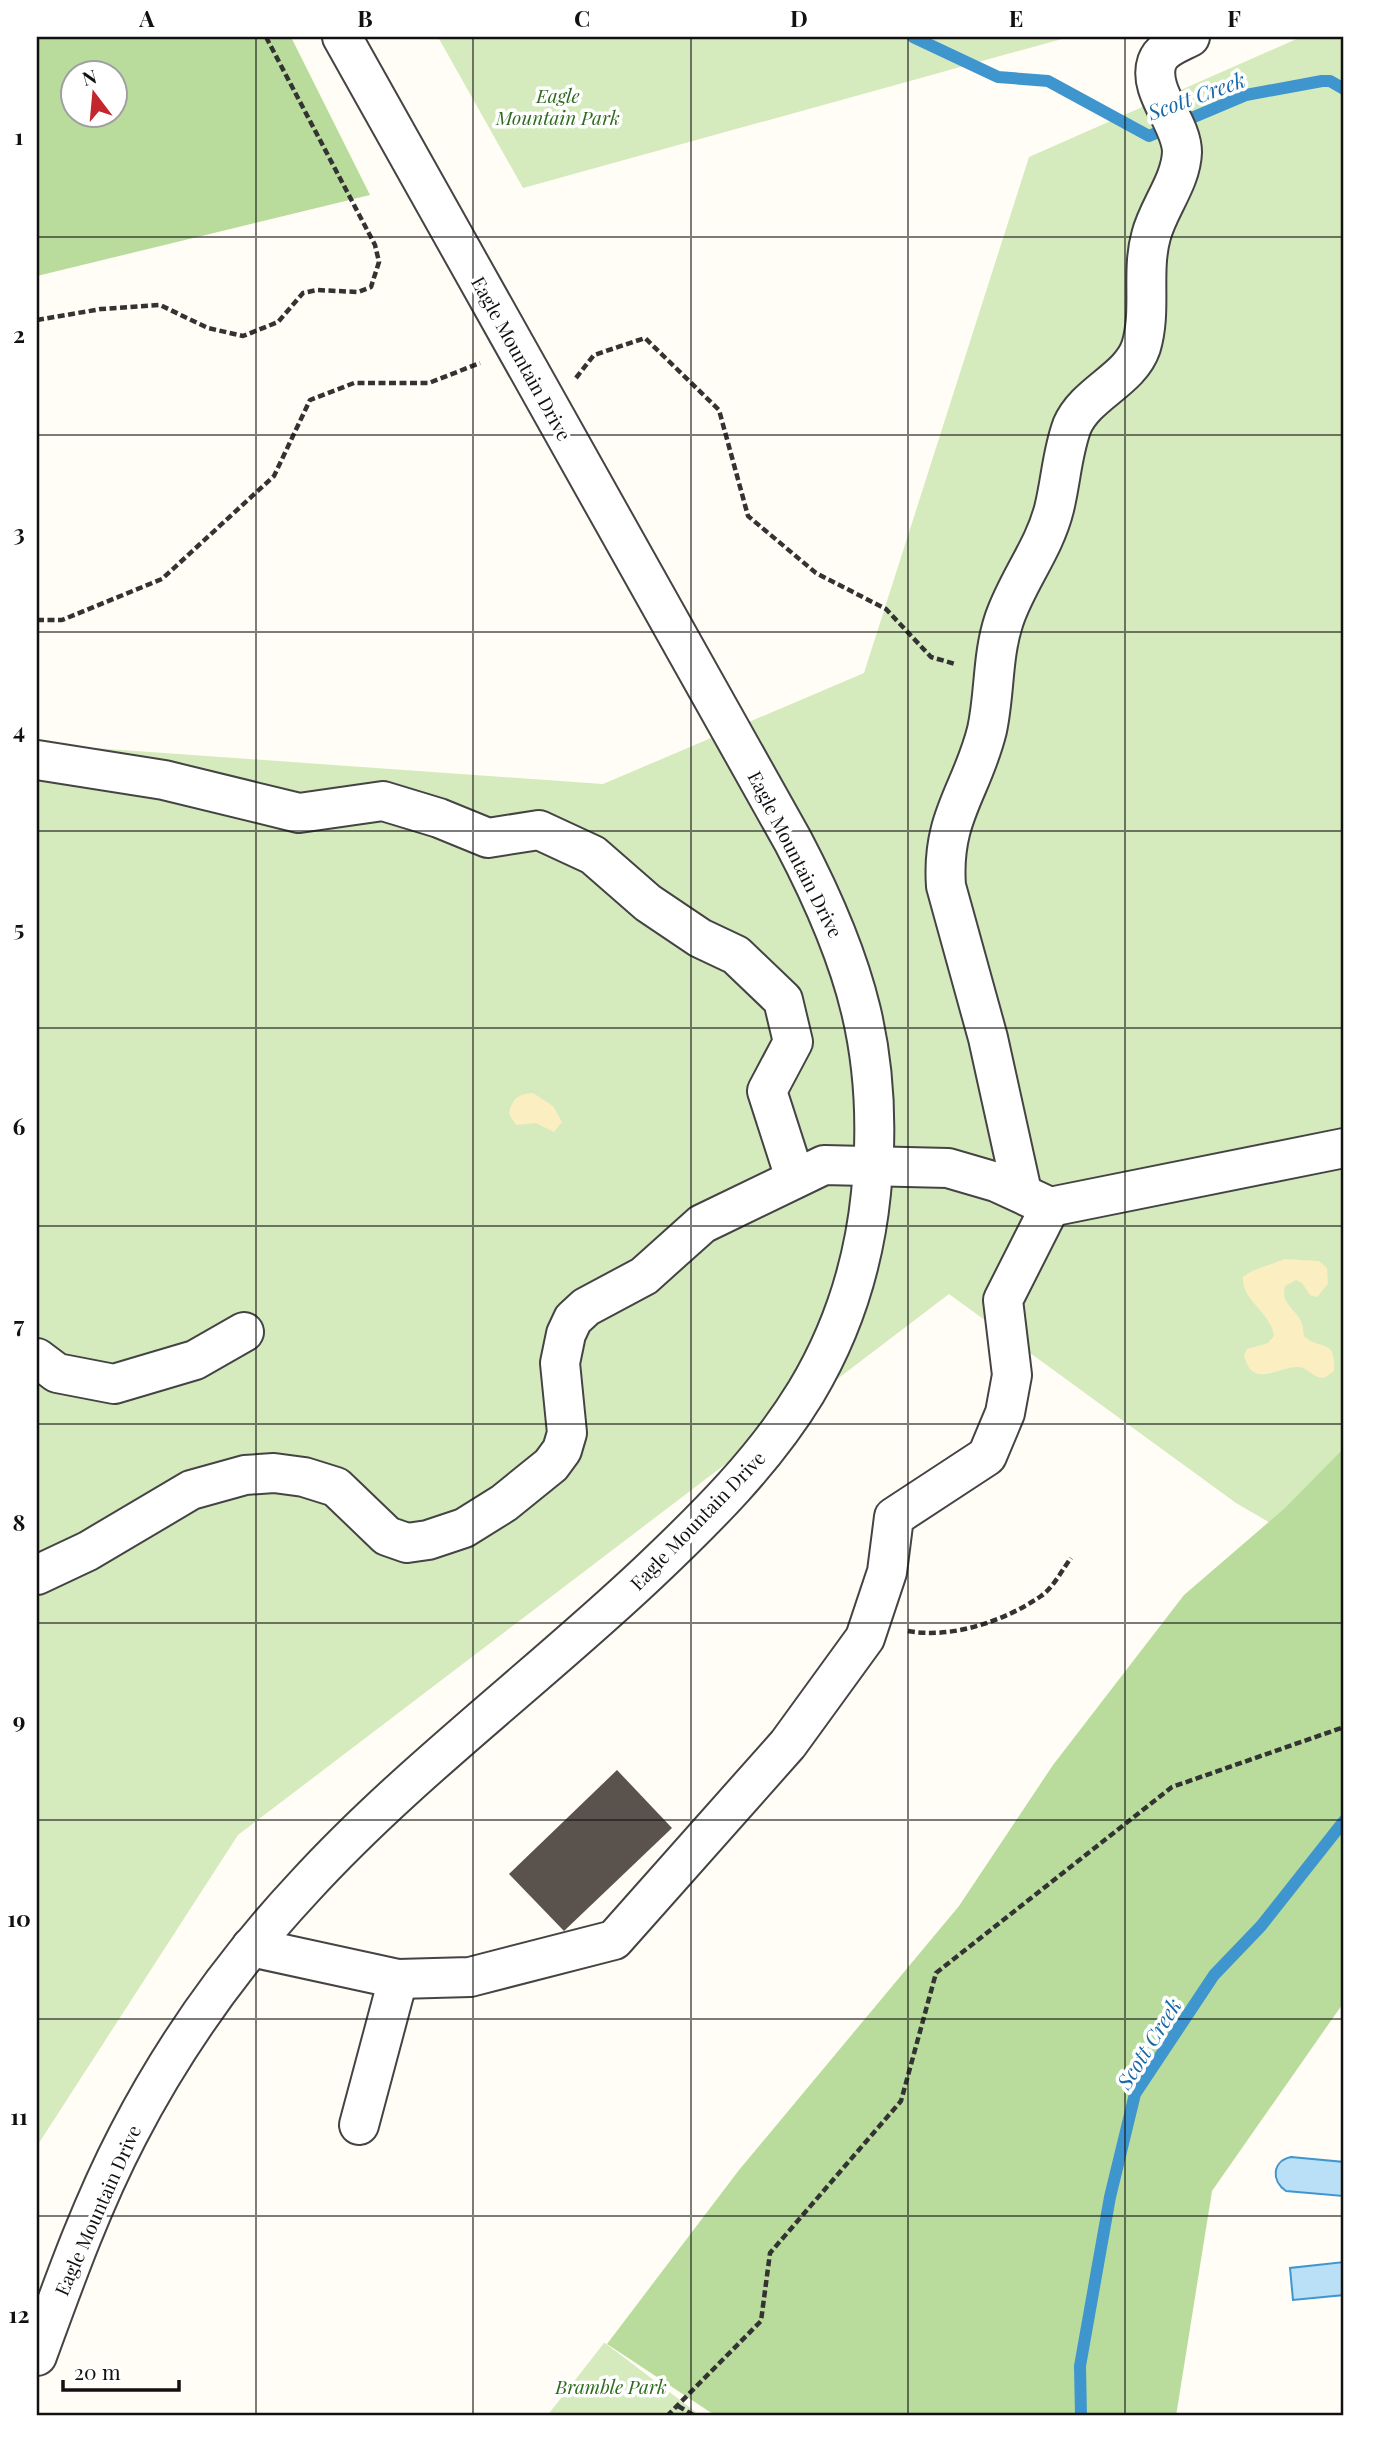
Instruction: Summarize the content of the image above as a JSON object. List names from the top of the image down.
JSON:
{
  "streets": {
    "street": ["Eagle Mountain Drive"]
  },
  "water": ["Scott Creek"],
  "parks": ["Eagle Mountain Park", "Bramble Park"],
  "scale_bar": "20 m",
  "north": "top",
  "grid": {
    "columns": [
      "A",
      "B",
      "C",
      "D",
      "E",
      "F"
    ],
    "rows": [
      "1",
      "2",
      "3",
      "4",
      "5",
      "6",
      "7",
      "8",
      "9",
      "10",
      "11",
      "12"
    ]
  }
}
